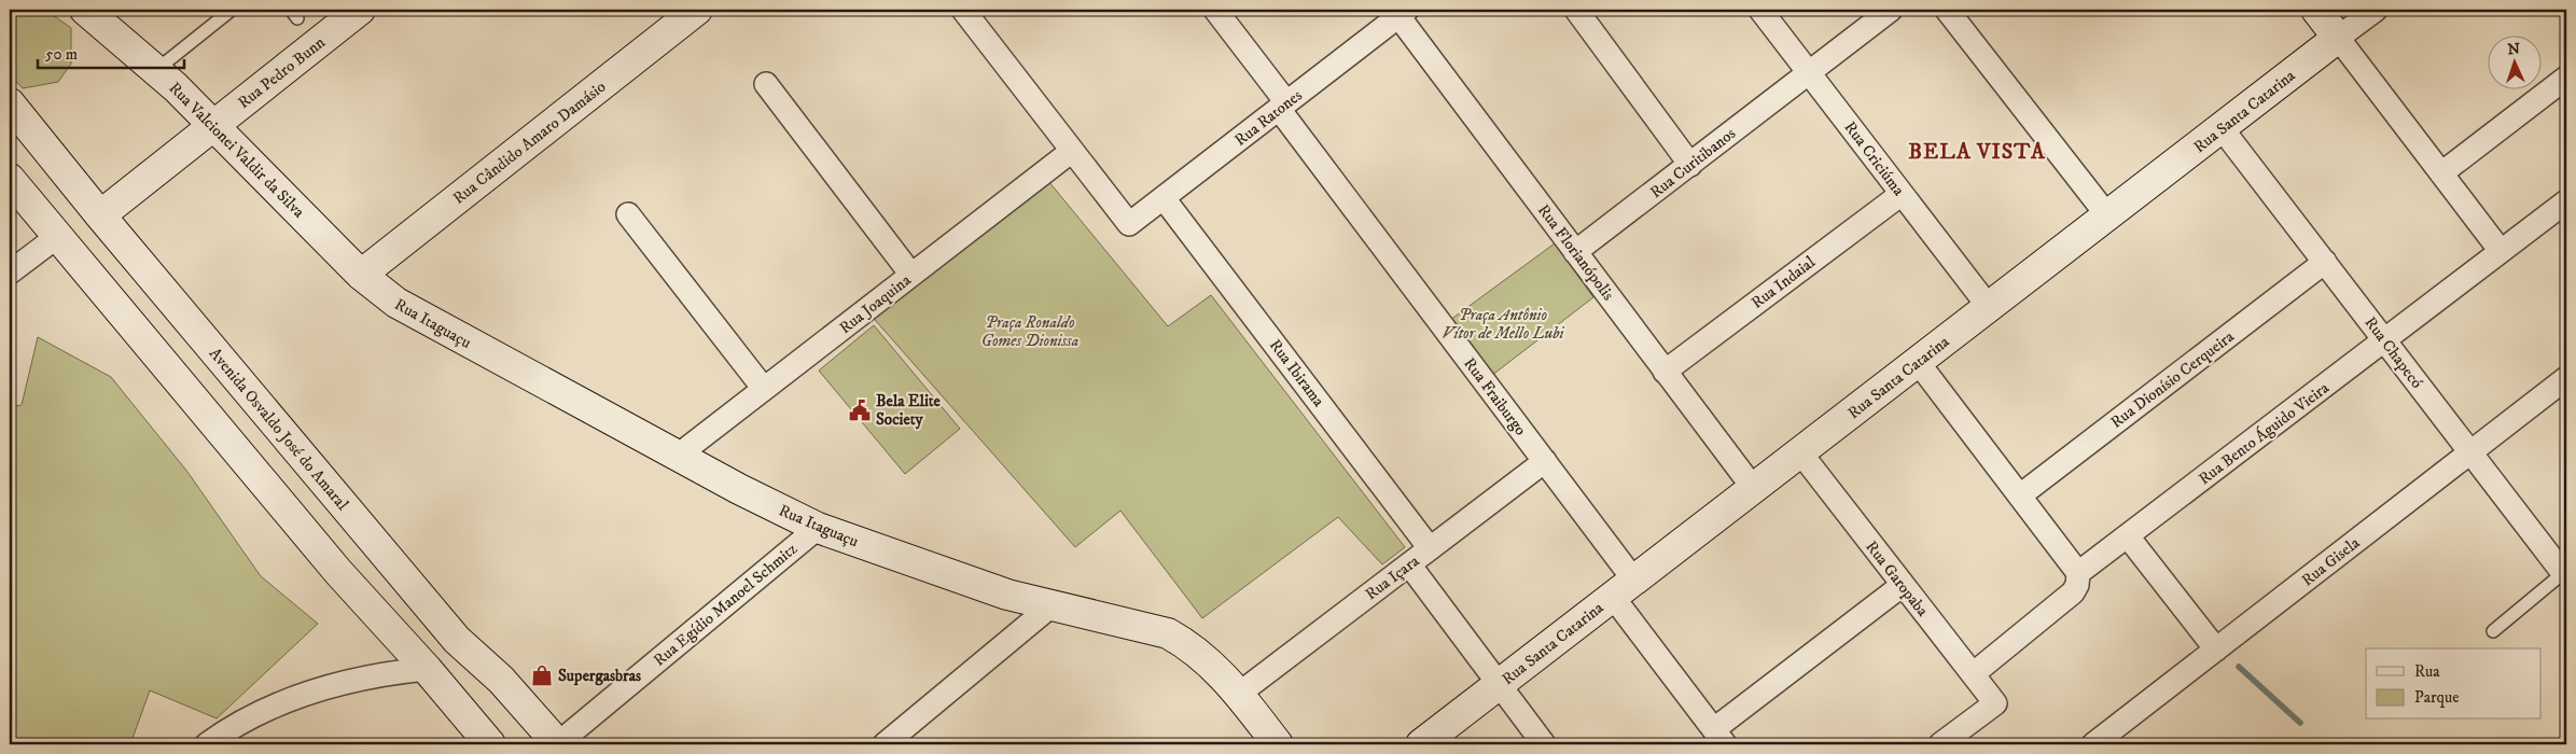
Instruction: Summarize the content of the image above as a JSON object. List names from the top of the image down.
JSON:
{
  "streets": {
    "main road": [
      "Rua Pedro Bunn",
      "Rua Santa Catarina",
      "Rua Cândido Amaro Damásio",
      "Rua Valcionei Valdir da Silva",
      "Rua Itaguaçu",
      "Avenida Osvaldo José do Amaral"
    ],
    "street": [
      "Rua Ratones",
      "Rua Criciúma",
      "Rua Curitibanos",
      "Rua Florianópolis",
      "Rua Indaial",
      "Rua Joaquina",
      "Rua Chapecó",
      "Rua Ibirama",
      "Rua Dionísio Cerqueira",
      "Rua Fraiburgo",
      "Rua Bento Águido Vieira",
      "Rua Gisela",
      "Rua Içara",
      "Rua Garopaba",
      "Rua Egídio Manoel Schmitz"
    ]
  },
  "crossings": [
    ["Rua Pedro Bunn", "Rua Valcionei Valdir da Silva"],
    ["Rua Pedro Bunn", "Avenida Osvaldo José do Amaral"],
    ["Rua Santa Catarina", "Rua Criciúma"],
    ["Rua Santa Catarina", "Rua Florianópolis"],
    ["Rua Santa Catarina", "Rua Chapecó"],
    ["Rua Santa Catarina", "Rua Fraiburgo"],
    ["Rua Santa Catarina", "Rua Garopaba"],
    ["Rua Ratones", "Rua Florianópolis"],
    ["Rua Ratones", "Rua Joaquina"],
    ["Rua Ratones", "Rua Ibirama"],
    ["Rua Ratones", "Rua Fraiburgo"],
    ["Rua Cândido Amaro Damásio", "Rua Valcionei Valdir da Silva"],
    ["Rua Cândido Amaro Damásio", "Rua Itaguaçu"],
    ["Rua Valcionei Valdir da Silva", "Rua Itaguaçu"],
    ["Rua Criciúma", "Rua Curitibanos"],
    ["Rua Criciúma", "Rua Indaial"],
    ["Rua Curitibanos", "Rua Florianópolis"],
    ["Rua Florianópolis", "Rua Indaial"],
    ["Rua Joaquina", "Rua Itaguaçu"],
    ["Rua Itaguaçu", "Rua Içara"],
    ["Rua Itaguaçu", "Rua Egídio Manoel Schmitz"],
    ["Rua Chapecó", "Rua Dionísio Cerqueira"],
    ["Rua Chapecó", "Rua Bento Águido Vieira"],
    ["Rua Chapecó", "Rua Gisela"],
    ["Rua Ibirama", "Rua Içara"],
    ["Rua Fraiburgo", "Rua Içara"],
    ["Avenida Osvaldo José do Amaral", "Rua Egídio Manoel Schmitz"],
    ["Rua Bento Águido Vieira", "Rua Garopaba"]
  ],
  "districts": ["BELA VISTA"],
  "parks": ["Praça Antônio Vítor de Mello Lubi", "Praça Ronaldo Gomes Dionissa"],
  "places": {
    "public building": ["Bela Elite Society"],
    "shop": ["Supergasbras"]
  },
  "legend": ["Rua", "Parque"],
  "scale_bar": "50 m",
  "north": "top"
}
